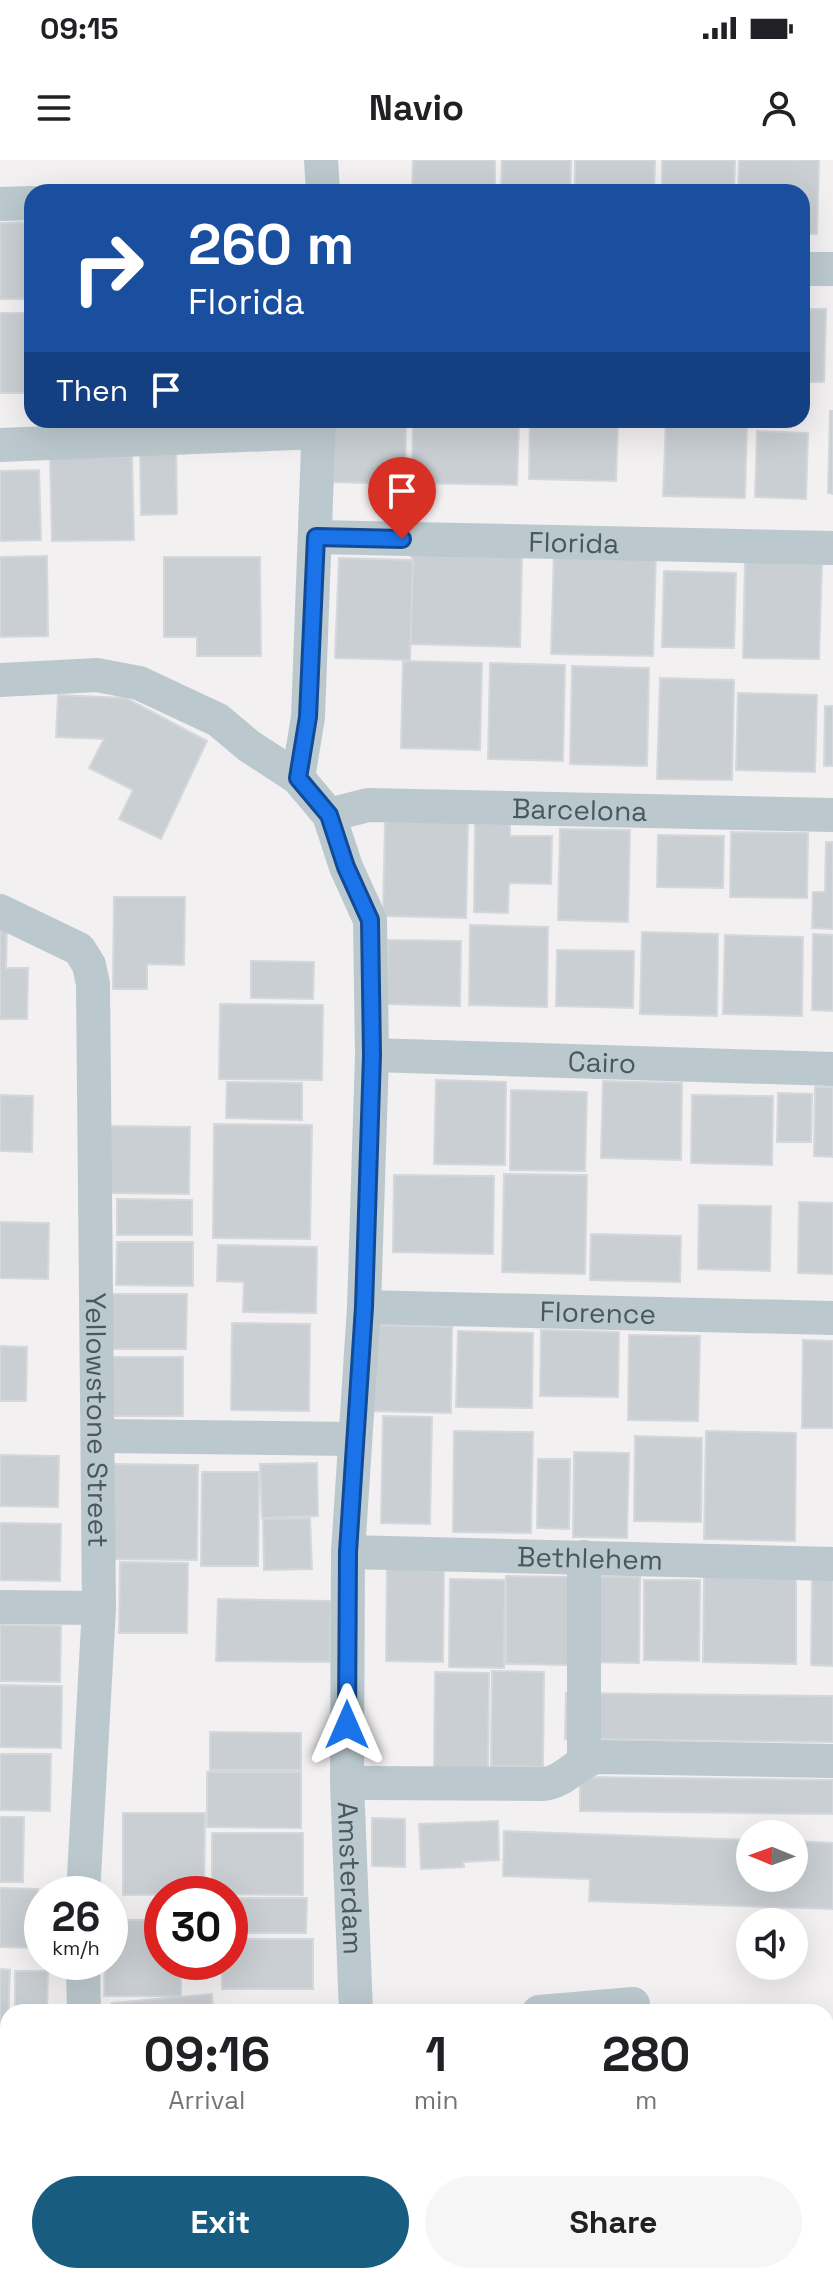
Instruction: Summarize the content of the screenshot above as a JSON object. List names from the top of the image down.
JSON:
{
  "streets": {
    "street": [
      "Florida",
      "Barcelona",
      "Cairo",
      "Florence",
      "Yellowstone Street",
      "Bethlehem",
      "Amsterdam"
    ]
  },
  "crossings": [
    ["Barcelona", "Amsterdam"],
    ["Cairo", "Amsterdam"],
    ["Florence", "Amsterdam"],
    ["Bethlehem", "Amsterdam"]
  ],
  "north": "left",
  "page": {
    "status": "09:15",
    "header": "Navio",
    "turn": ["260 m", "Florida"],
    "then": "Then",
    "speed": "26 km/h",
    "limit": "30",
    "eta": [
      "09:16",
      "Arrival",
      "1",
      "min",
      "280",
      "m"
    ],
    "buttons": ["Exit", "Share"]
  }
}
